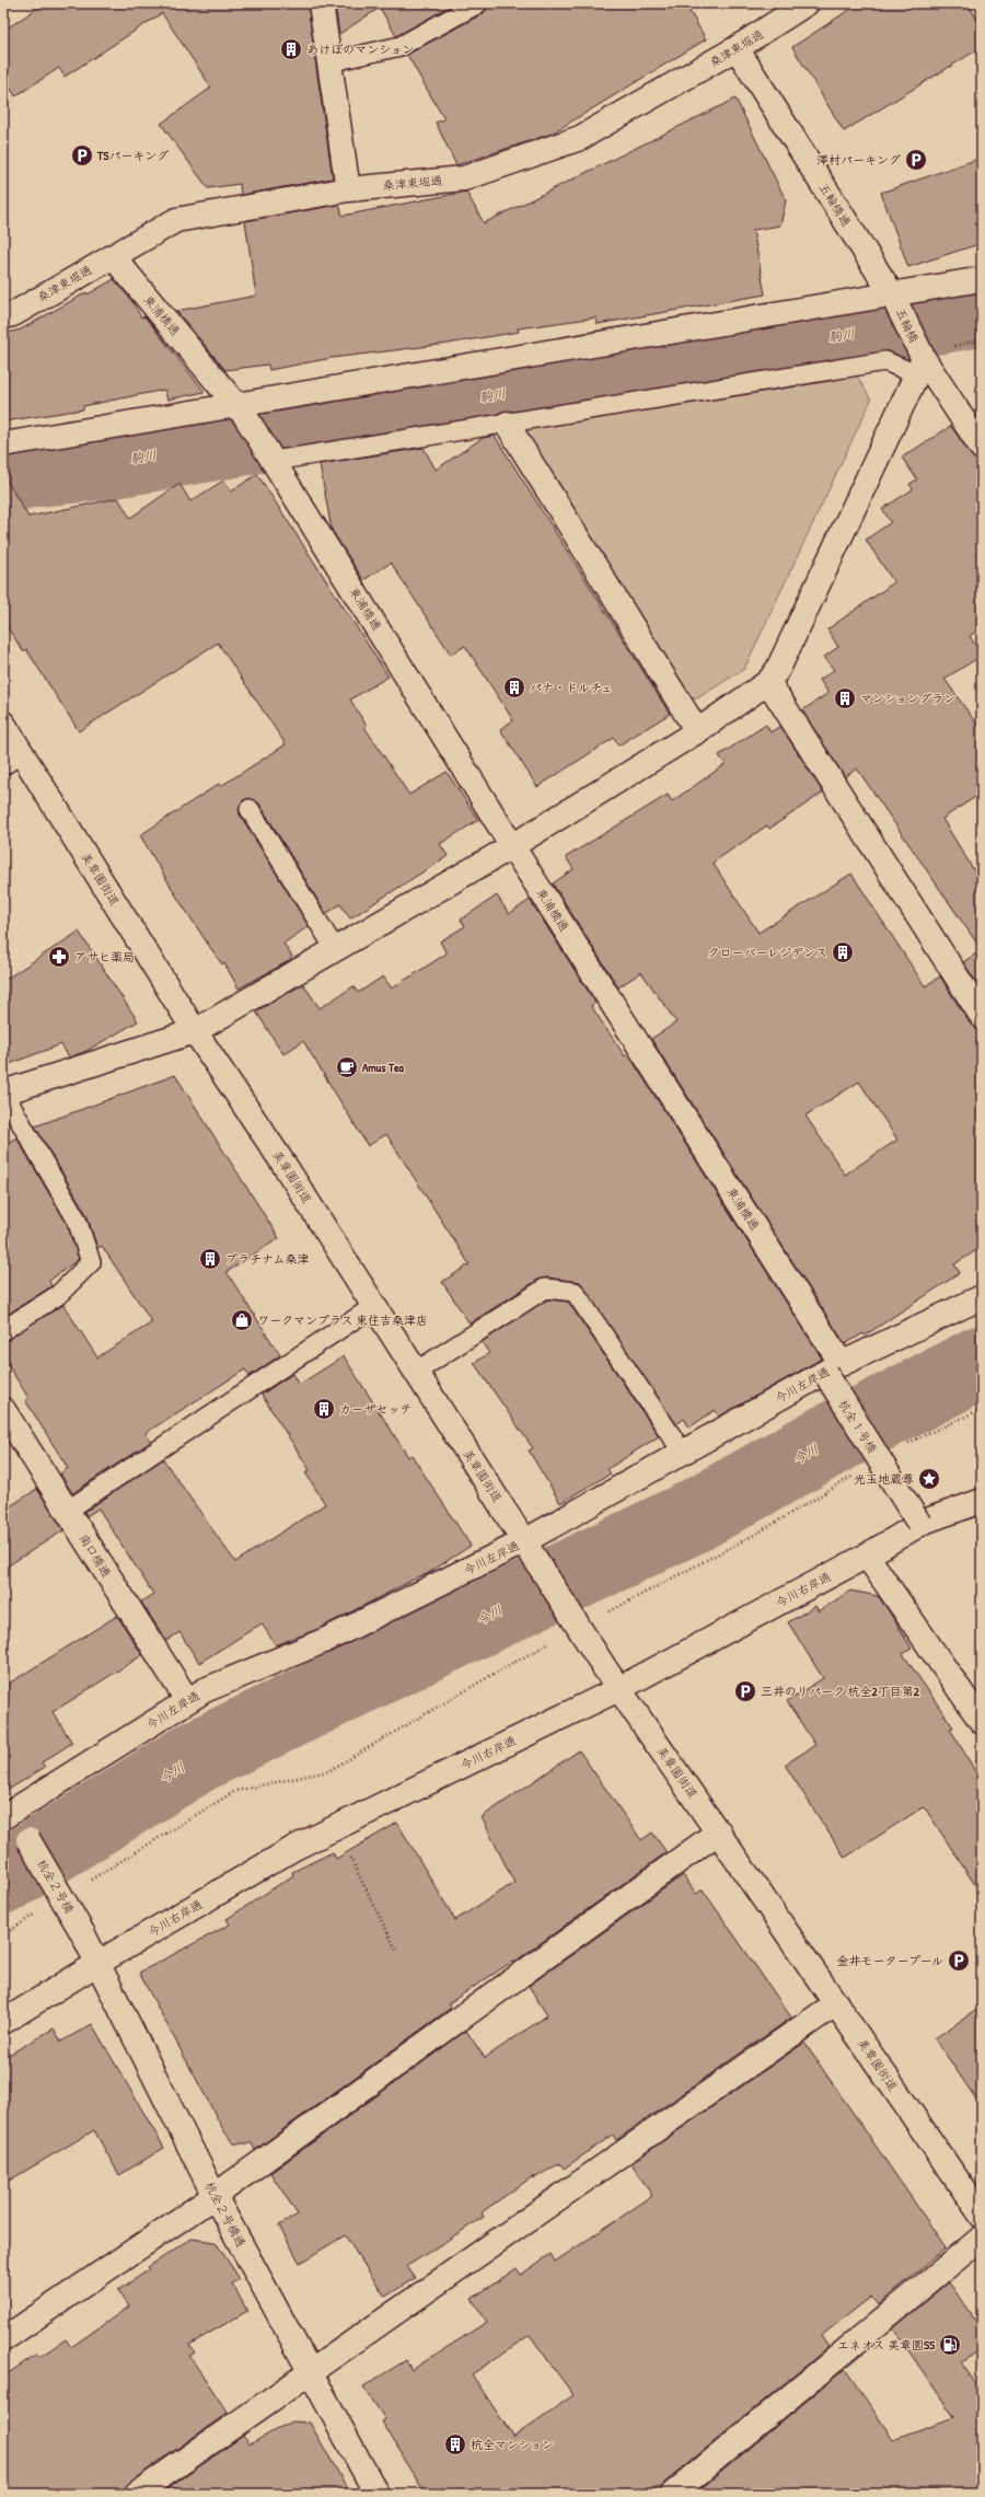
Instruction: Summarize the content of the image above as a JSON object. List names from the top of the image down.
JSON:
{
  "streets": {
    "street": [
      "桑津東堀通",
      "五輪橋通",
      "東浦橋通",
      "五輪橋",
      "美章園街道",
      "今川左岸通",
      "杭全１号橋",
      "南口橋通",
      "今川右岸通",
      "杭全２号橋",
      "杭全２号橋通"
    ]
  },
  "crossings": [
    ["桑津東堀通", "五輪橋通"],
    ["桑津東堀通", "東浦橋通"],
    ["五輪橋通", "五輪橋"],
    ["東浦橋通", "今川左岸通"],
    ["東浦橋通", "杭全１号橋"],
    ["美章園街道", "今川左岸通"],
    ["美章園街道", "今川右岸通"],
    ["今川左岸通", "杭全１号橋"],
    ["今川左岸通", "南口橋通"],
    ["今川左岸通", "杭全２号橋"],
    ["杭全１号橋", "今川右岸通"],
    ["今川右岸通", "杭全２号橋通"],
    ["杭全２号橋", "杭全２号橋通"]
  ],
  "water": ["駒川", "今川"],
  "places": {
    "building": [
      "あけぼのマンション",
      "パナ・ドルチェ",
      "マンショングラン",
      "クローバーレジデンス",
      "プラチナム桑津",
      "カーザセッテ",
      "杭全マンション"
    ],
    "parking": [
      "TSパーキング",
      "澤村パーキング",
      "三井のリパーク 杭全2丁目第2",
      "金井モータープール"
    ],
    "pharmacy": ["アサヒ薬局"],
    "cafe": ["Amus Tea"],
    "shop": ["ワークマンプラス 東住吉桑津店"],
    "place": ["光玉地蔵尊"],
    "fuel station": ["エネオス 美章園SS"]
  }
}
